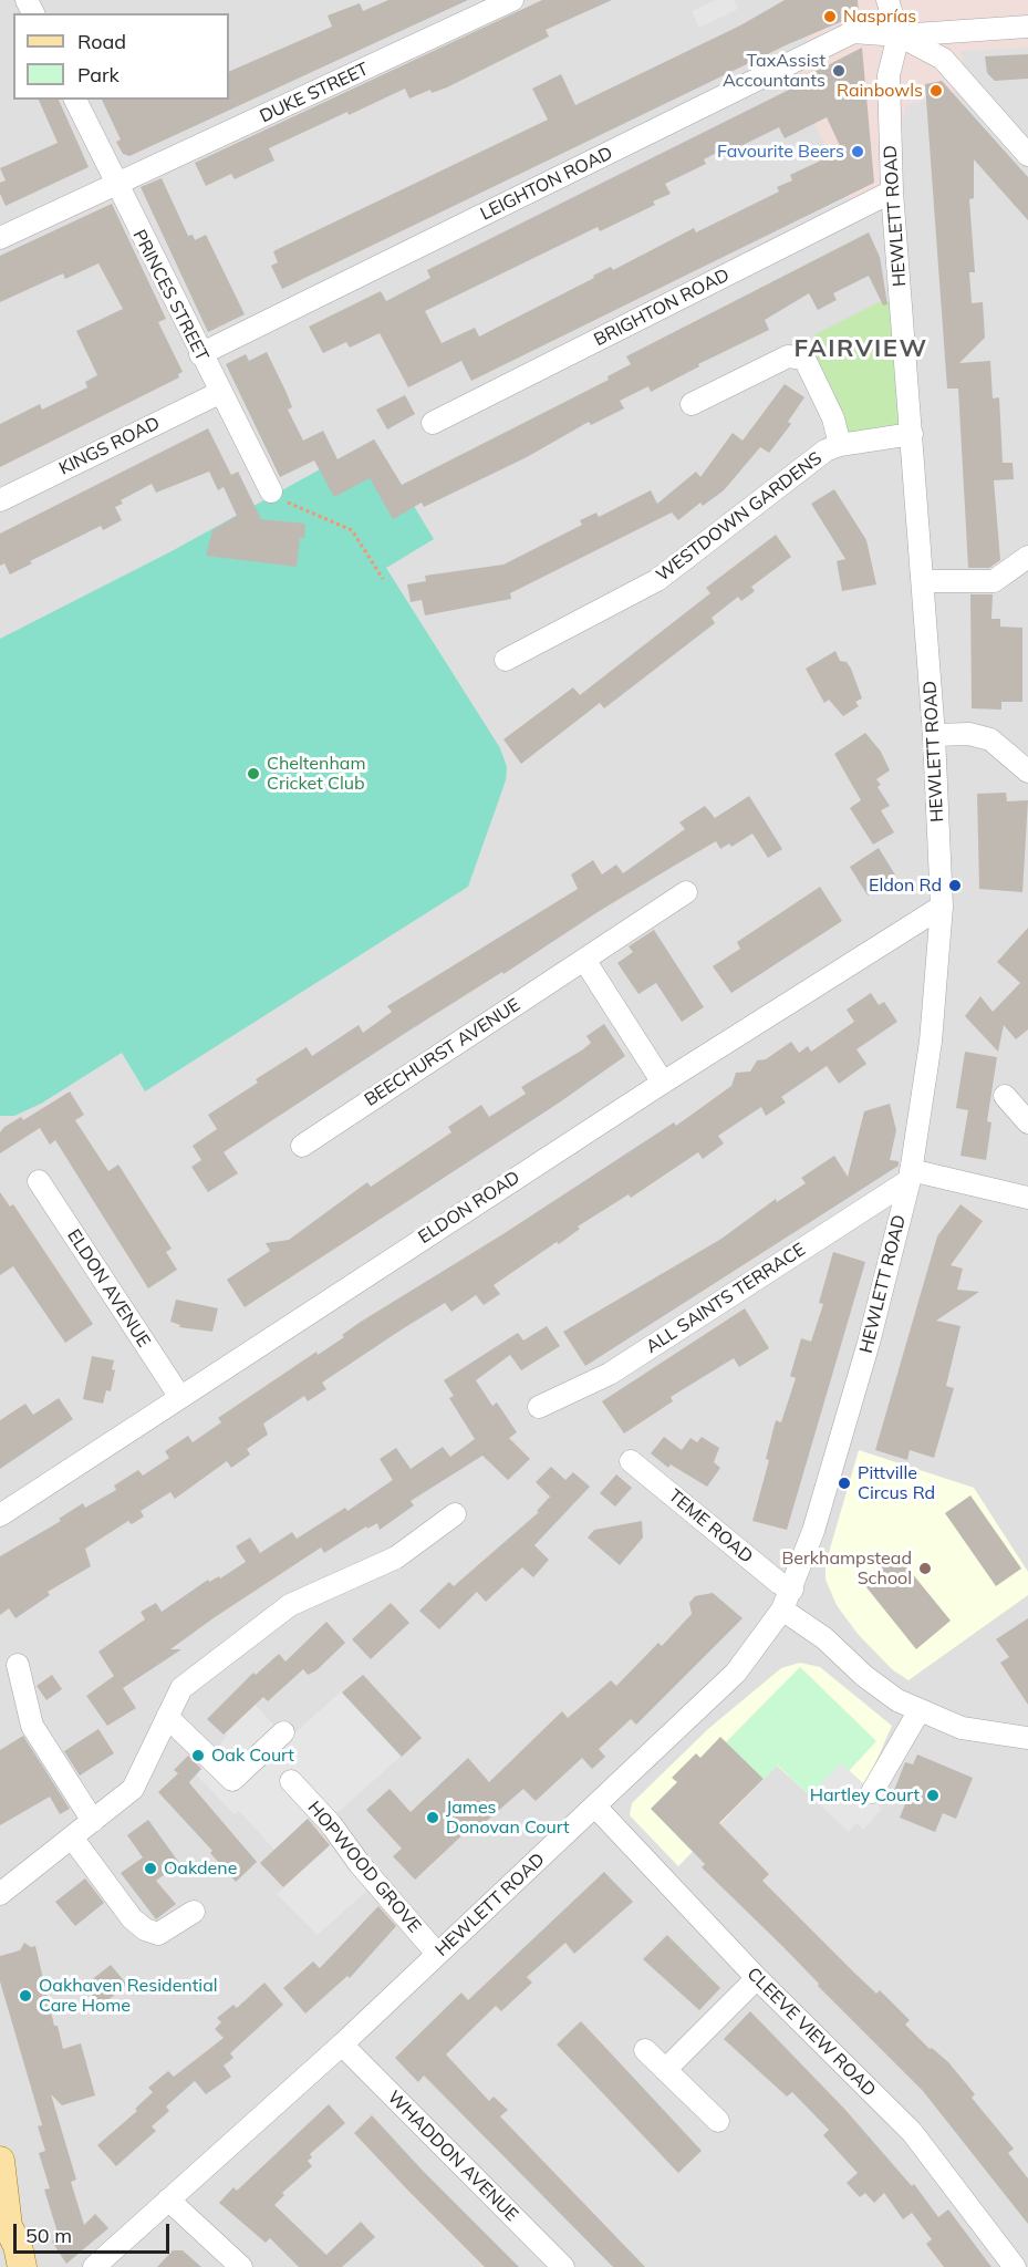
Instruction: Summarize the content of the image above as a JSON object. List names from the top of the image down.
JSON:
{
  "streets": {
    "street": [
      "DUKE STREET",
      "LEIGHTON ROAD",
      "HEWLETT ROAD",
      "PRINCES STREET",
      "BRIGHTON ROAD",
      "KINGS ROAD",
      "WESTDOWN GARDENS",
      "BEECHURST AVENUE",
      "ELDON ROAD",
      "ELDON AVENUE",
      "ALL SAINTS TERRACE",
      "TEME ROAD",
      "HOPWOOD GROVE",
      "CLEEVE VIEW ROAD",
      "WHADDON AVENUE"
    ]
  },
  "crossings": [
    ["DUKE STREET", "PRINCES STREET"],
    ["LEIGHTON ROAD", "HEWLETT ROAD"],
    ["LEIGHTON ROAD", "PRINCES STREET"],
    ["HEWLETT ROAD", "BRIGHTON ROAD"],
    ["HEWLETT ROAD", "WESTDOWN GARDENS"],
    ["HEWLETT ROAD", "ELDON ROAD"],
    ["HEWLETT ROAD", "ALL SAINTS TERRACE"],
    ["HEWLETT ROAD", "TEME ROAD"],
    ["HEWLETT ROAD", "HOPWOOD GROVE"],
    ["HEWLETT ROAD", "CLEEVE VIEW ROAD"],
    ["HEWLETT ROAD", "WHADDON AVENUE"],
    ["PRINCES STREET", "KINGS ROAD"],
    ["ELDON ROAD", "ELDON AVENUE"]
  ],
  "districts": ["FAIRVIEW"],
  "places": [
    "Nasprías",
    "TaxAssist Accountants",
    "Rainbowls",
    "Favourite Beers",
    "Cheltenham Cricket Club",
    "Eldon Rd",
    "Pittville Circus Rd",
    "Berkhampstead School",
    "Oak Court",
    "Hartley Court",
    "James Donovan Court",
    "Oakdene",
    "Oakhaven Residential Care Home"
  ],
  "legend": ["Road", "Park"],
  "scale_bar": "50 m"
}
